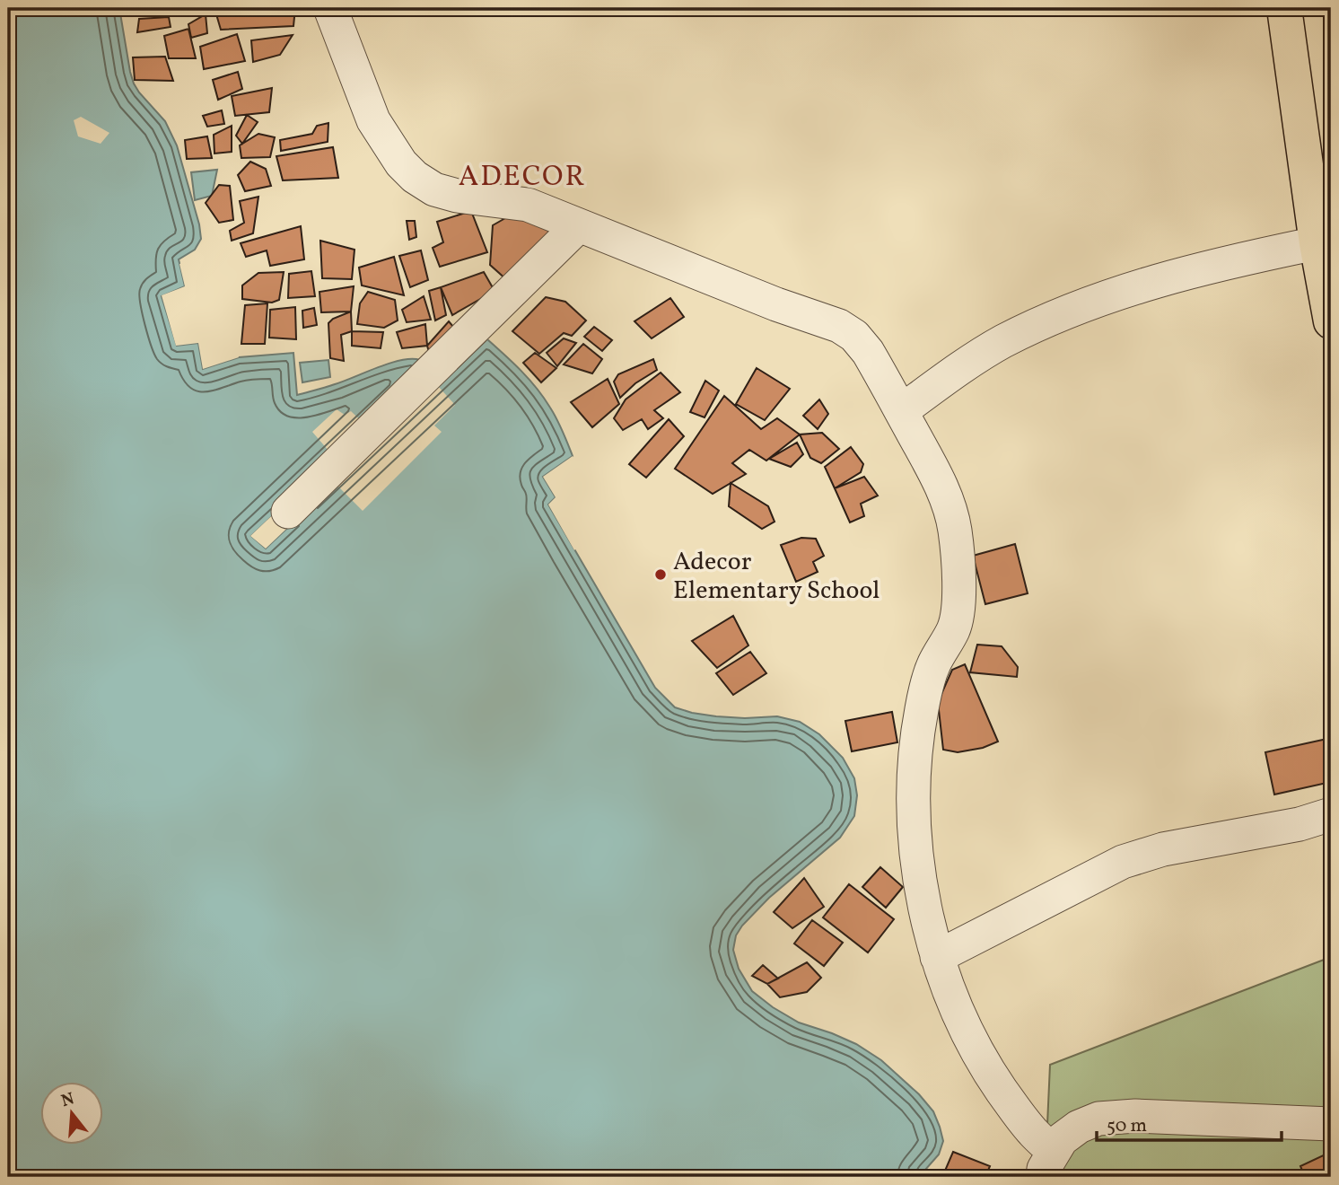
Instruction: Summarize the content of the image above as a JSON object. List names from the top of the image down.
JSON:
{
  "districts": ["ADECOR"],
  "places": ["Adecor Elementary School"],
  "scale_bar": "50 m",
  "north": "top"
}
